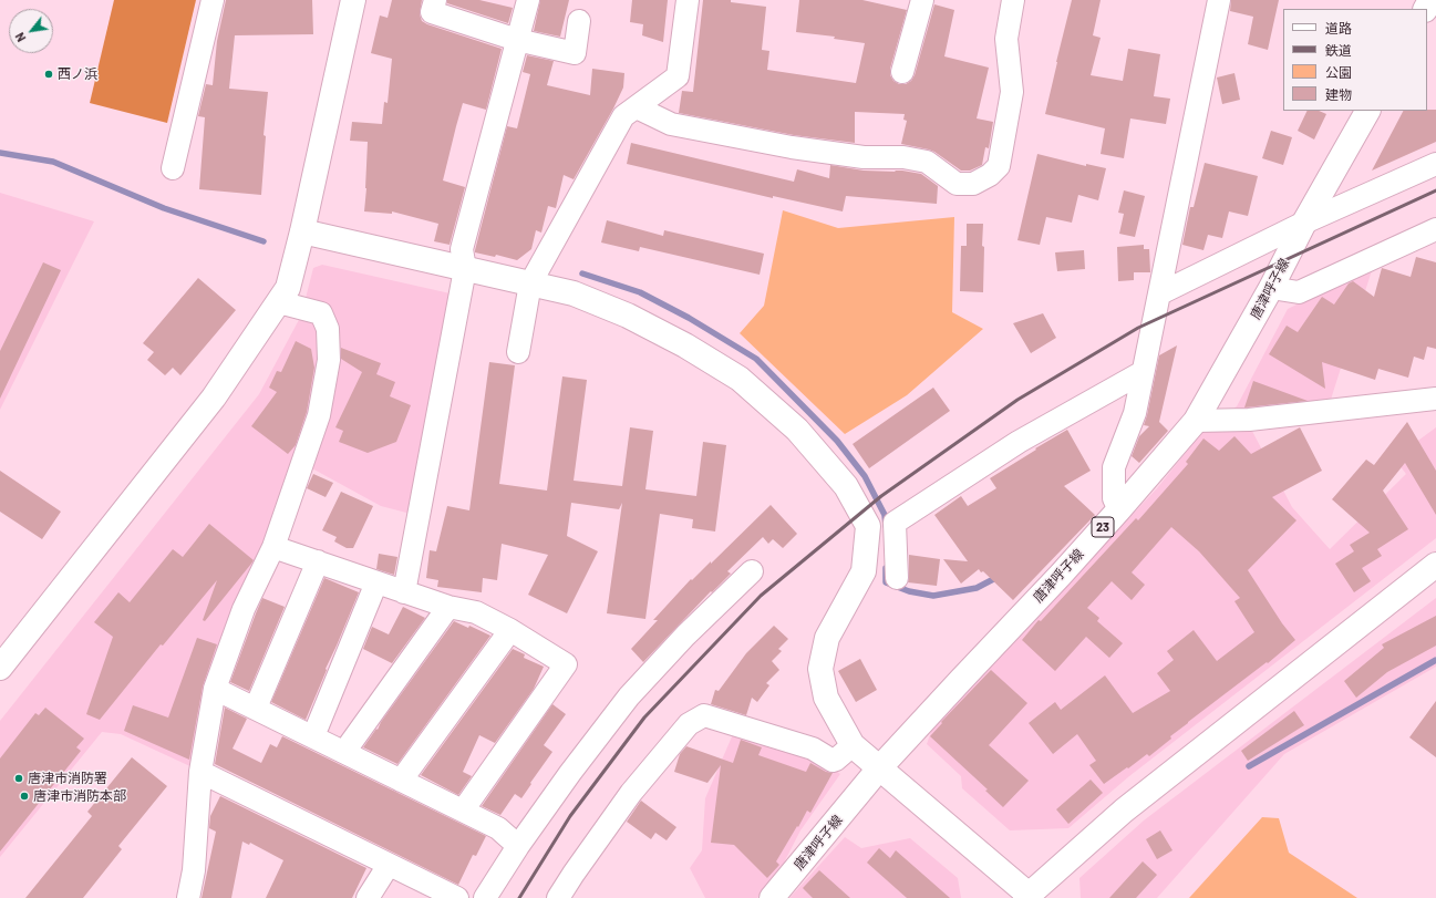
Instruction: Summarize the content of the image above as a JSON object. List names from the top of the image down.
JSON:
{
  "streets": {
    "street": ["唐津呼子線", "23"]
  },
  "places": ["西ノ浜", "唐津市消防署", "唐津市消防本部"],
  "legend": [
    "道路",
    "鉄道",
    "公園",
    "建物"
  ],
  "north": "bottom left"
}
